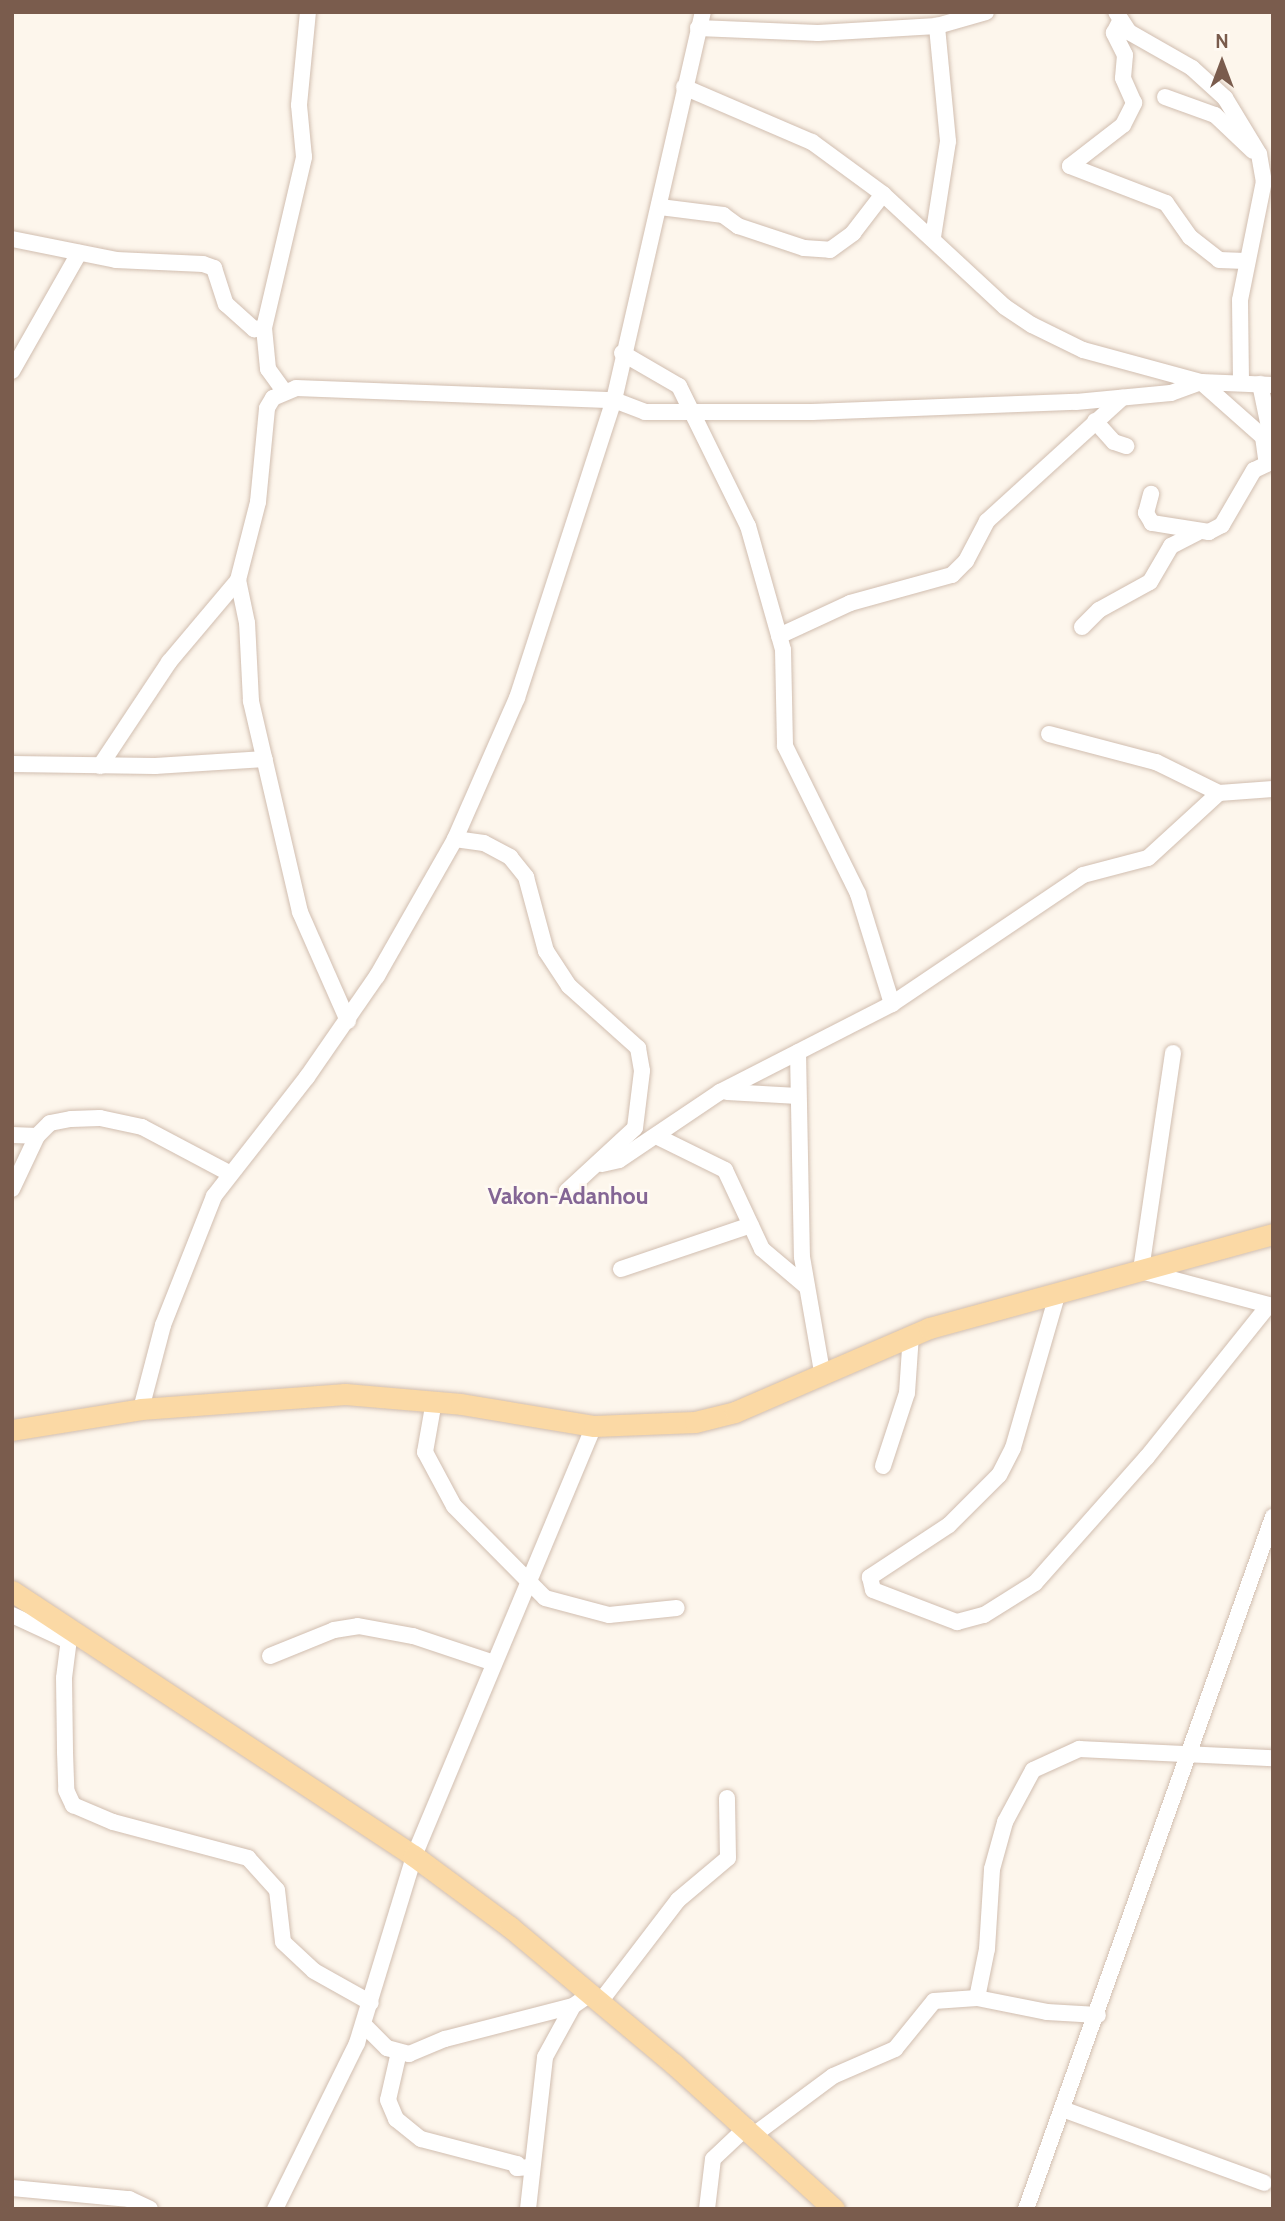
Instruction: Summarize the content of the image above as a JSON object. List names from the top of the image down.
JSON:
{
  "districts": ["Vakon-Adanhou"],
  "north": "top"
}
